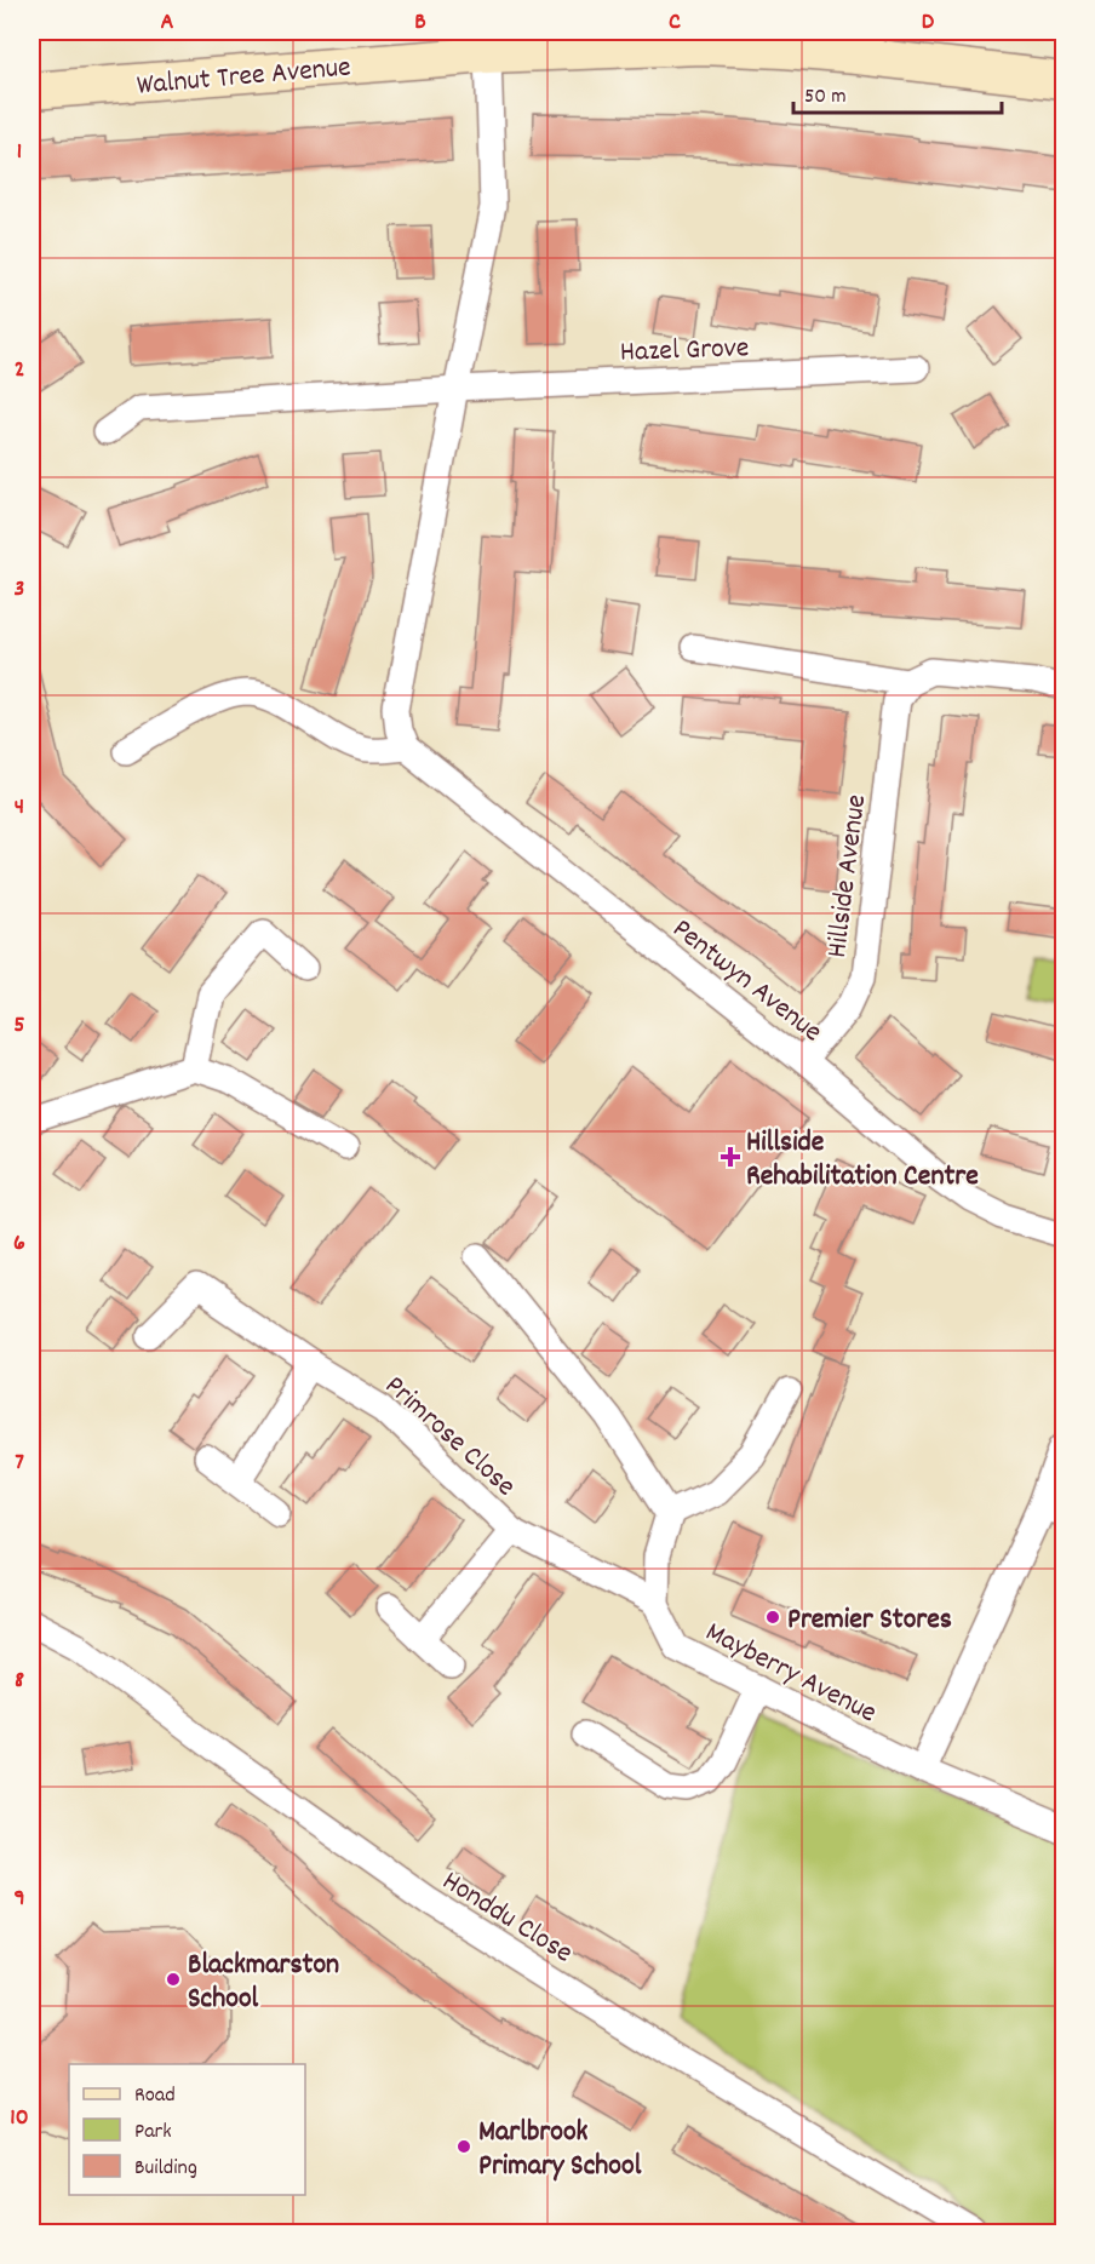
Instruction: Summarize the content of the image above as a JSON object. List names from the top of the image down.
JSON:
{
  "streets": {
    "street": [
      "Walnut Tree Avenue",
      "Hazel Grove",
      "Hillside Avenue",
      "Pentwyn Avenue",
      "Primrose Close",
      "Mayberry Avenue",
      "Honddu Close"
    ]
  },
  "crossings": [
    ["Hillside Avenue", "Pentwyn Avenue"],
    ["Primrose Close", "Mayberry Avenue"]
  ],
  "places": {
    "health": ["Hillside Rehabilitation Centre"],
    "other": ["Premier Stores", "Blackmarston School", "Marlbrook Primary School"]
  },
  "legend": ["Road", "Park", "Building"],
  "scale_bar": "50 m",
  "grid": {
    "columns": [
      "A",
      "B",
      "C",
      "D"
    ],
    "rows": [
      "1",
      "2",
      "3",
      "4",
      "5",
      "6",
      "7",
      "8",
      "9",
      "10"
    ]
  }
}
